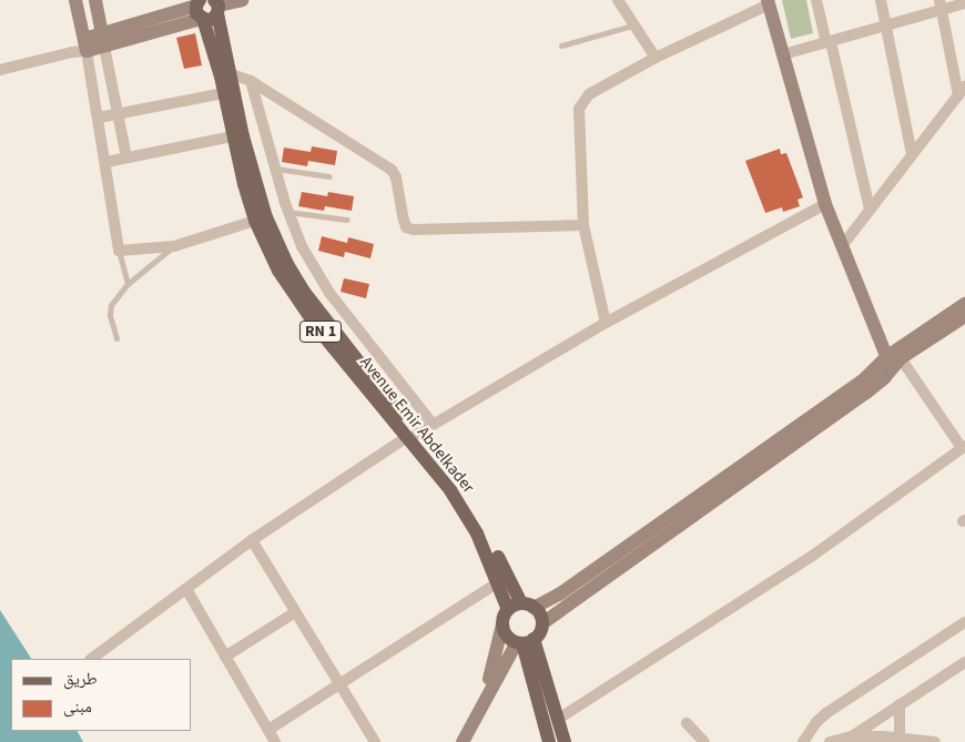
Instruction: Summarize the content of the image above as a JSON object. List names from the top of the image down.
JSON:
{
  "streets": {
    "main road": ["RN 1", "Avenue Emir Abdelkader"]
  },
  "legend": ["طريق", "مبنى"]
}
